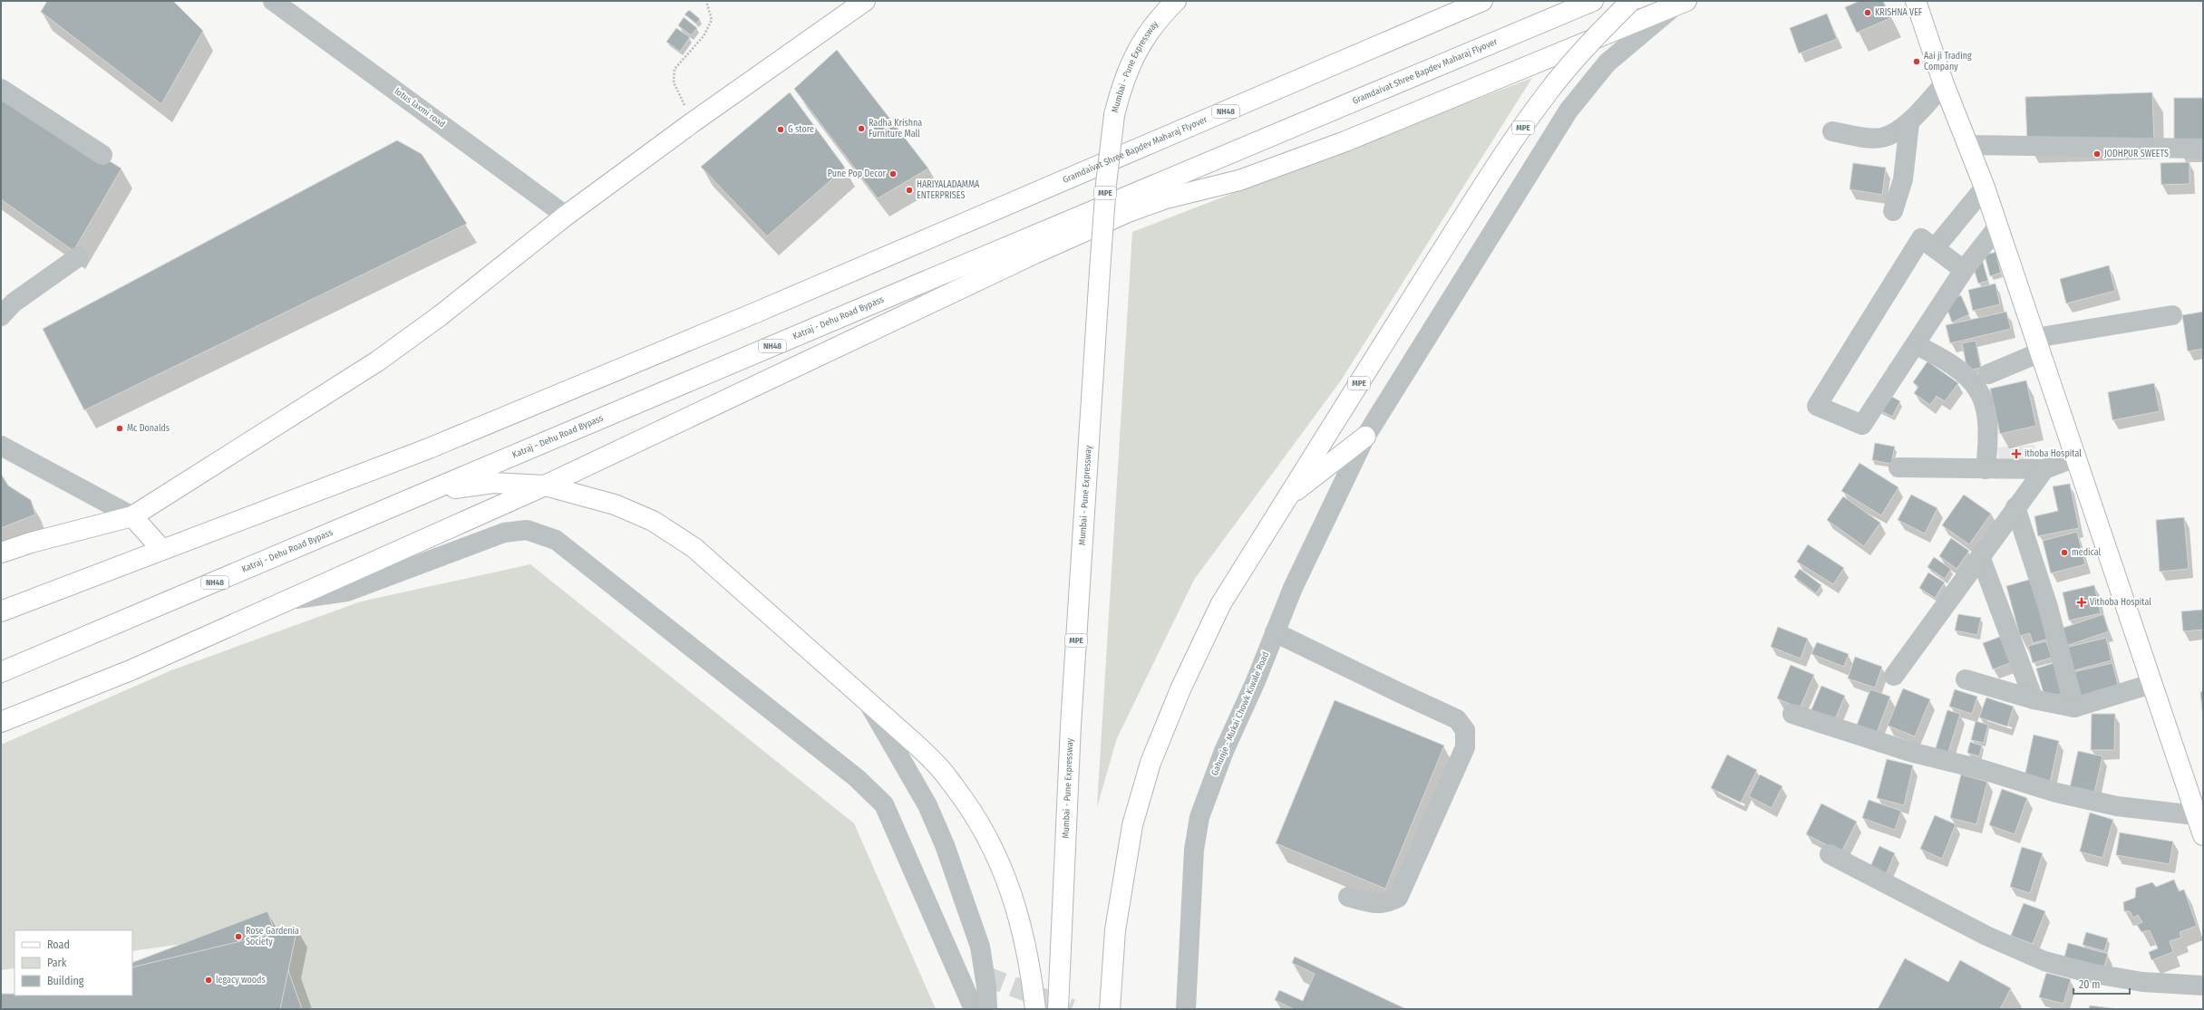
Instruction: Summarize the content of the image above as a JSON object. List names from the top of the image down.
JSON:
{
  "streets": {
    "main road": [
      "Mumbai - Pune Expressway",
      "Gramdaivat Shree Bapdev Maharaj Flyover",
      "NH48",
      "MPE",
      "Katraj - Dehu Road Bypass"
    ],
    "street": ["lotus laxmi road", "Gahunje - Mukai Chowk Kiwale Road"]
  },
  "crossings": [
    ["Gramdaivat Shree Bapdev Maharaj Flyover", "NH48"],
    ["Gramdaivat Shree Bapdev Maharaj Flyover", "Katraj - Dehu Road Bypass"]
  ],
  "places": {
    "other": [
      "KRISHNA VEF",
      "Aai ji Trading Company",
      "Radha Krishna Furniture Mall",
      "G store",
      "JODHPUR SWEETS",
      "Pune Pop Decor",
      "HARIYALADAMMA ENTERPRISES",
      "Mc Donalds",
      "medical",
      "Rose Gardenia Society",
      "legacy woods"
    ],
    "health": ["ithoba Hospital", "Vithoba Hospital"]
  },
  "legend": ["Road", "Park", "Building"],
  "scale_bar": "20 m"
}
